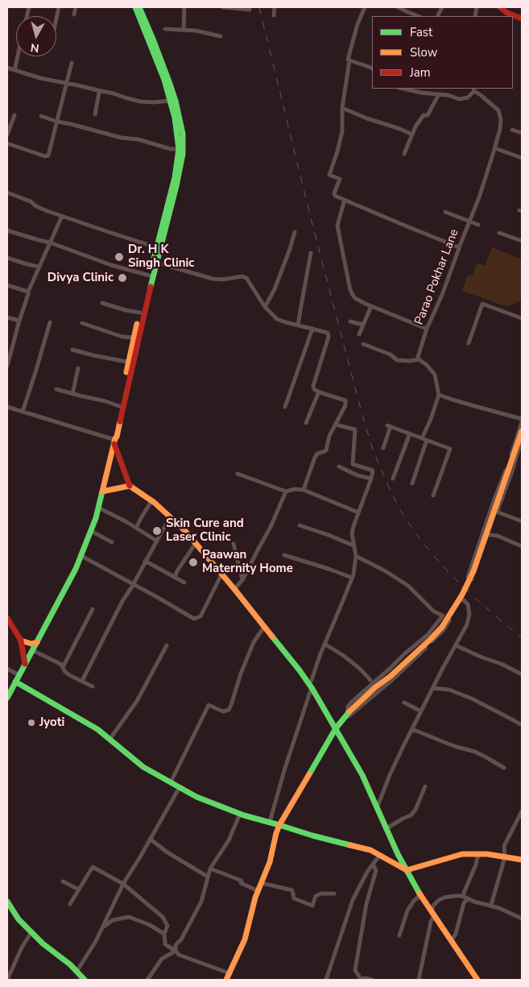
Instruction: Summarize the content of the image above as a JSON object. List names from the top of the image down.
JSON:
{
  "streets": {
    "street": ["Parao Pokhar Lane"]
  },
  "places": [
    "Dr. H K Singh Clinic",
    "Divya Clinic",
    "Skin Cure and Laser Clinic",
    "Paawan Maternity Home",
    "Jyoti"
  ],
  "legend": ["Fast", "Slow", "Jam"],
  "north": "bottom"
}
